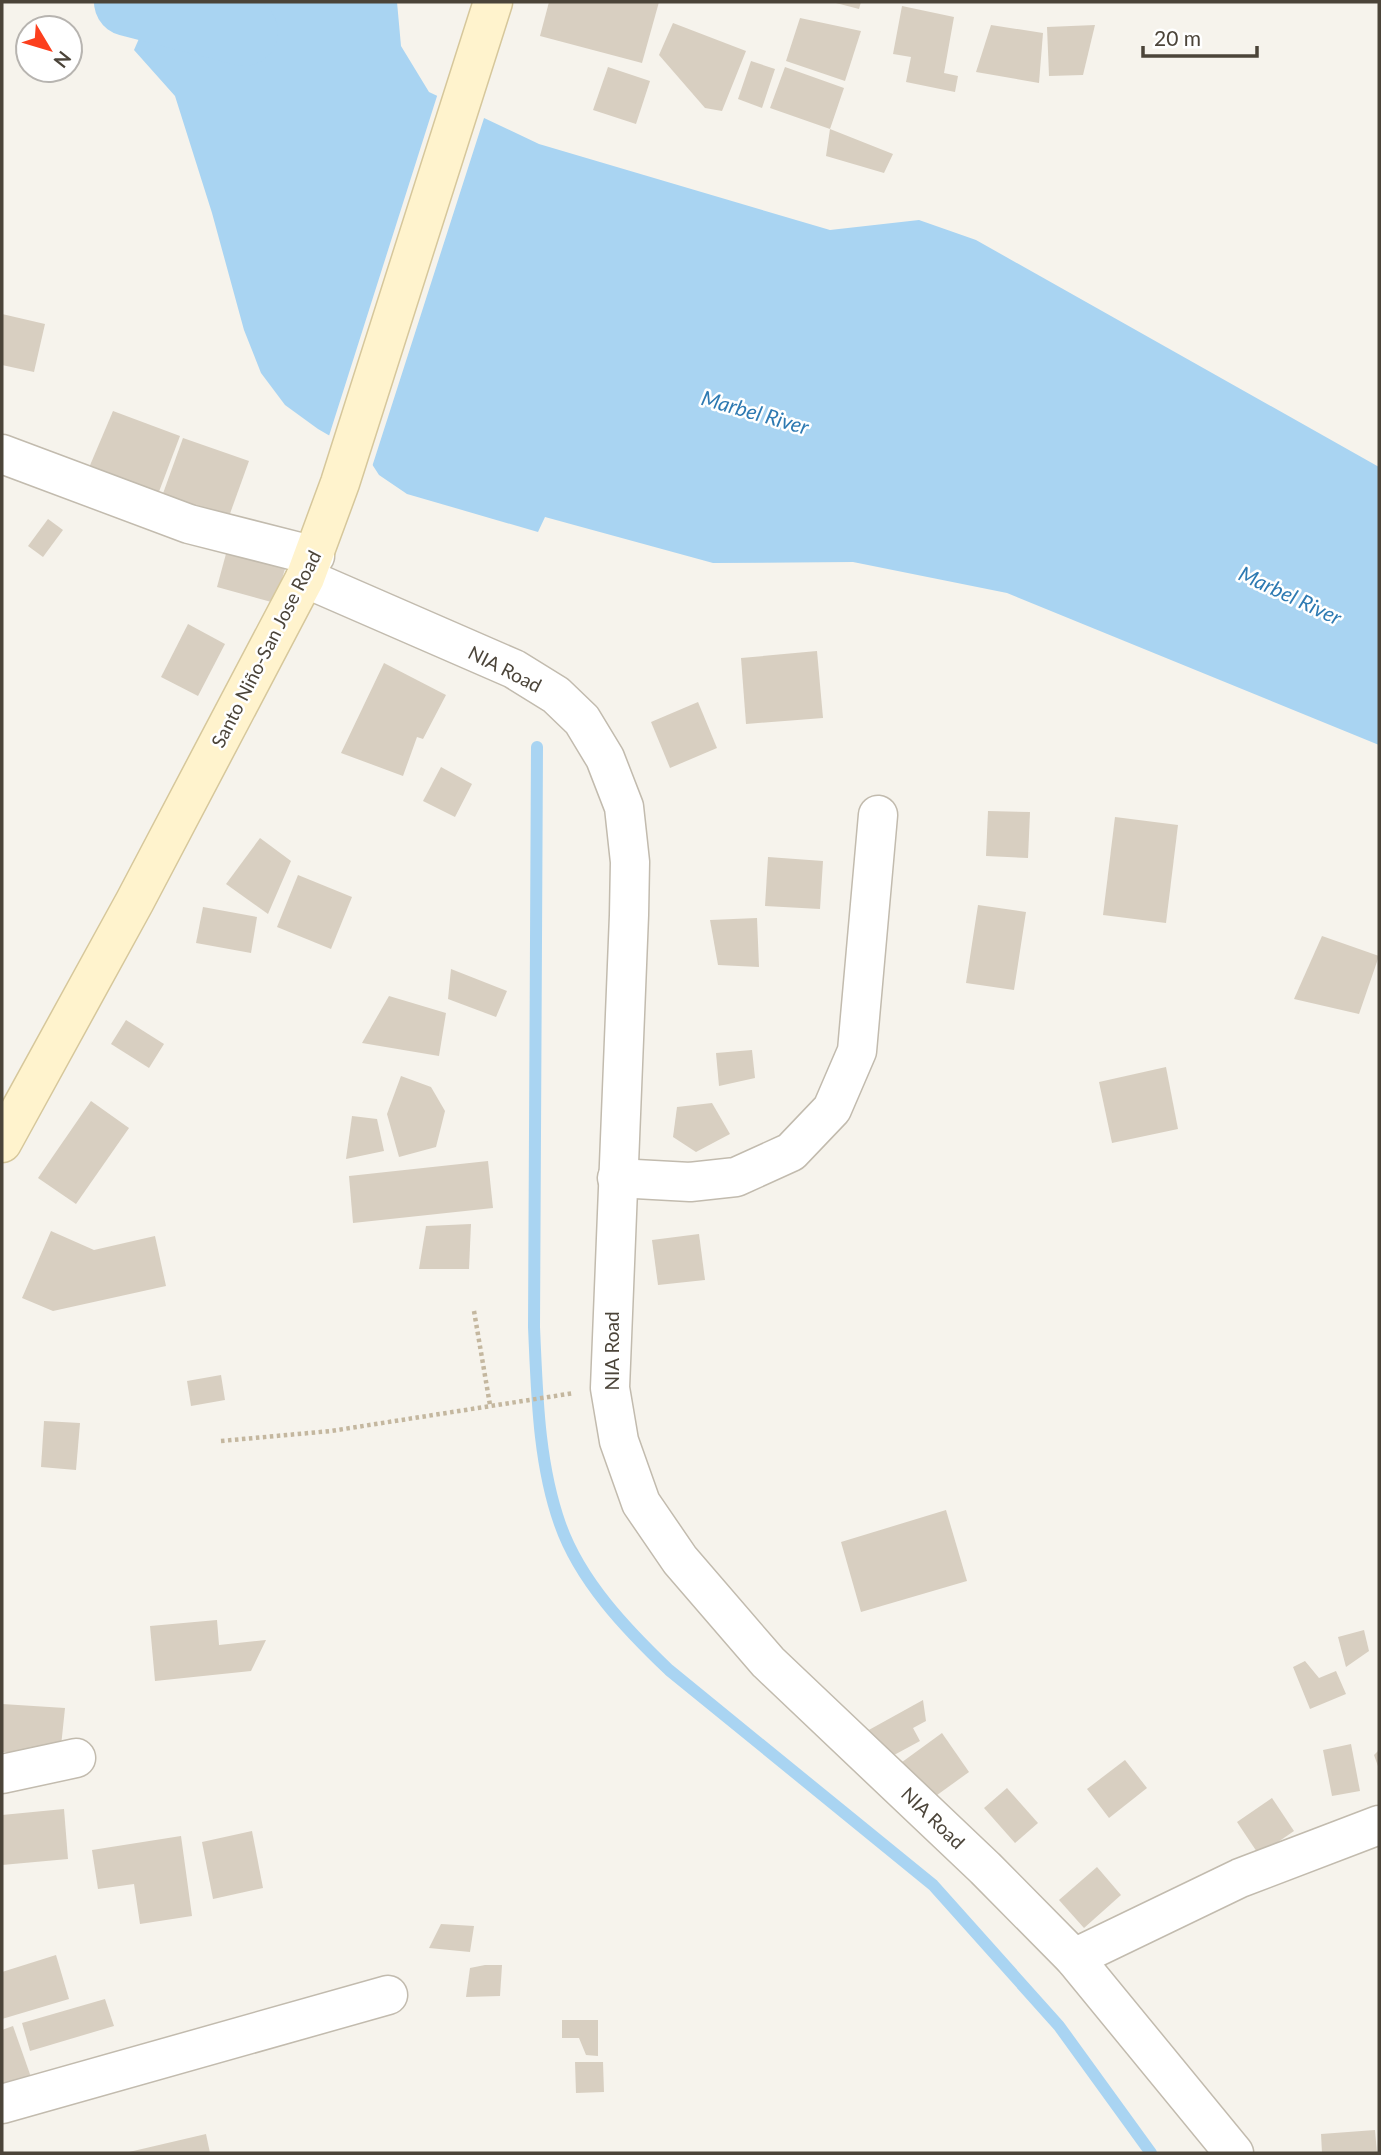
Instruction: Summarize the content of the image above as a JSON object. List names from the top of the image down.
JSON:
{
  "streets": {
    "main road": ["Santo Niño-San Jose Road"],
    "street": ["NIA Road"]
  },
  "crossings": [
    ["Santo Niño-San Jose Road", "NIA Road"]
  ],
  "water": ["Marbel River"],
  "scale_bar": "20 m",
  "north": "bottom right"
}
